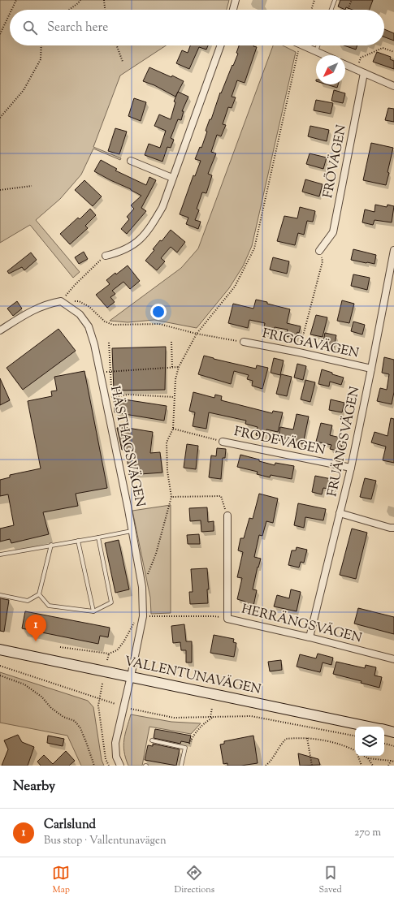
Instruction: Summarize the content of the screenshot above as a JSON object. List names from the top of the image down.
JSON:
{
  "streets": {
    "main road": ["VALLENTUNAVÄGEN"],
    "street": [
      "FRÖVÄGEN",
      "FRIGGAVÄGEN",
      "FRODEVÄGEN",
      "FRUÄNGSVÄGEN",
      "HÄSTHAGSVÄGEN",
      "HERRÄNGSVÄGEN"
    ]
  },
  "crossings": [
    ["FRIGGAVÄGEN", "FRUÄNGSVÄGEN"],
    ["FRODEVÄGEN", "FRUÄNGSVÄGEN"],
    ["FRUÄNGSVÄGEN", "HERRÄNGSVÄGEN"],
    ["HÄSTHAGSVÄGEN", "VALLENTUNAVÄGEN"]
  ],
  "north": "bottom left",
  "page": {
    "search": "Search here",
    "pins": "1",
    "heading": "Nearby",
    "list": [
      {
        "mark": "1",
        "name": "Carlslund",
        "note": "Bus stop · Vallentunavägen",
        "value": "270 m"
      }
    ],
    "nav": ["Map", "Directions", "Saved"]
  }
}
